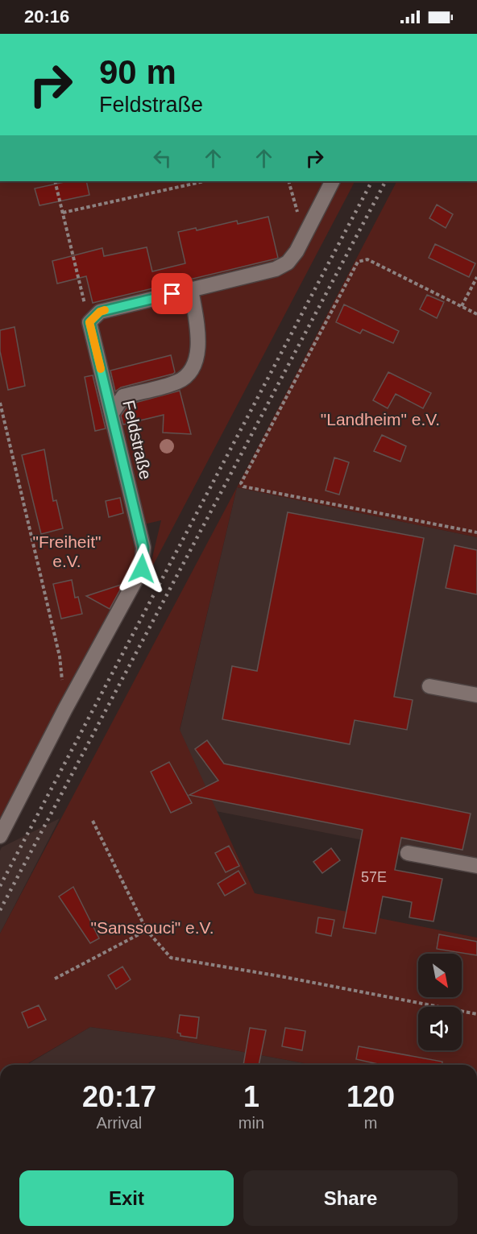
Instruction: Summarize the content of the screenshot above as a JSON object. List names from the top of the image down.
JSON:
{
  "streets": {
    "lane": ["Feldstraße"]
  },
  "parks": ["\"Landheim\" e.V.", "\"Freiheit\" e.V.", "\"Sanssouci\" e.V."],
  "house_numbers": ["57E"],
  "north": "bottom right",
  "page": {
    "status": "20:16",
    "turn": ["90 m", "Feldstraße"],
    "eta": [
      "20:17",
      "Arrival",
      "1",
      "min",
      "120",
      "m"
    ],
    "buttons": ["Exit", "Share"]
  }
}
